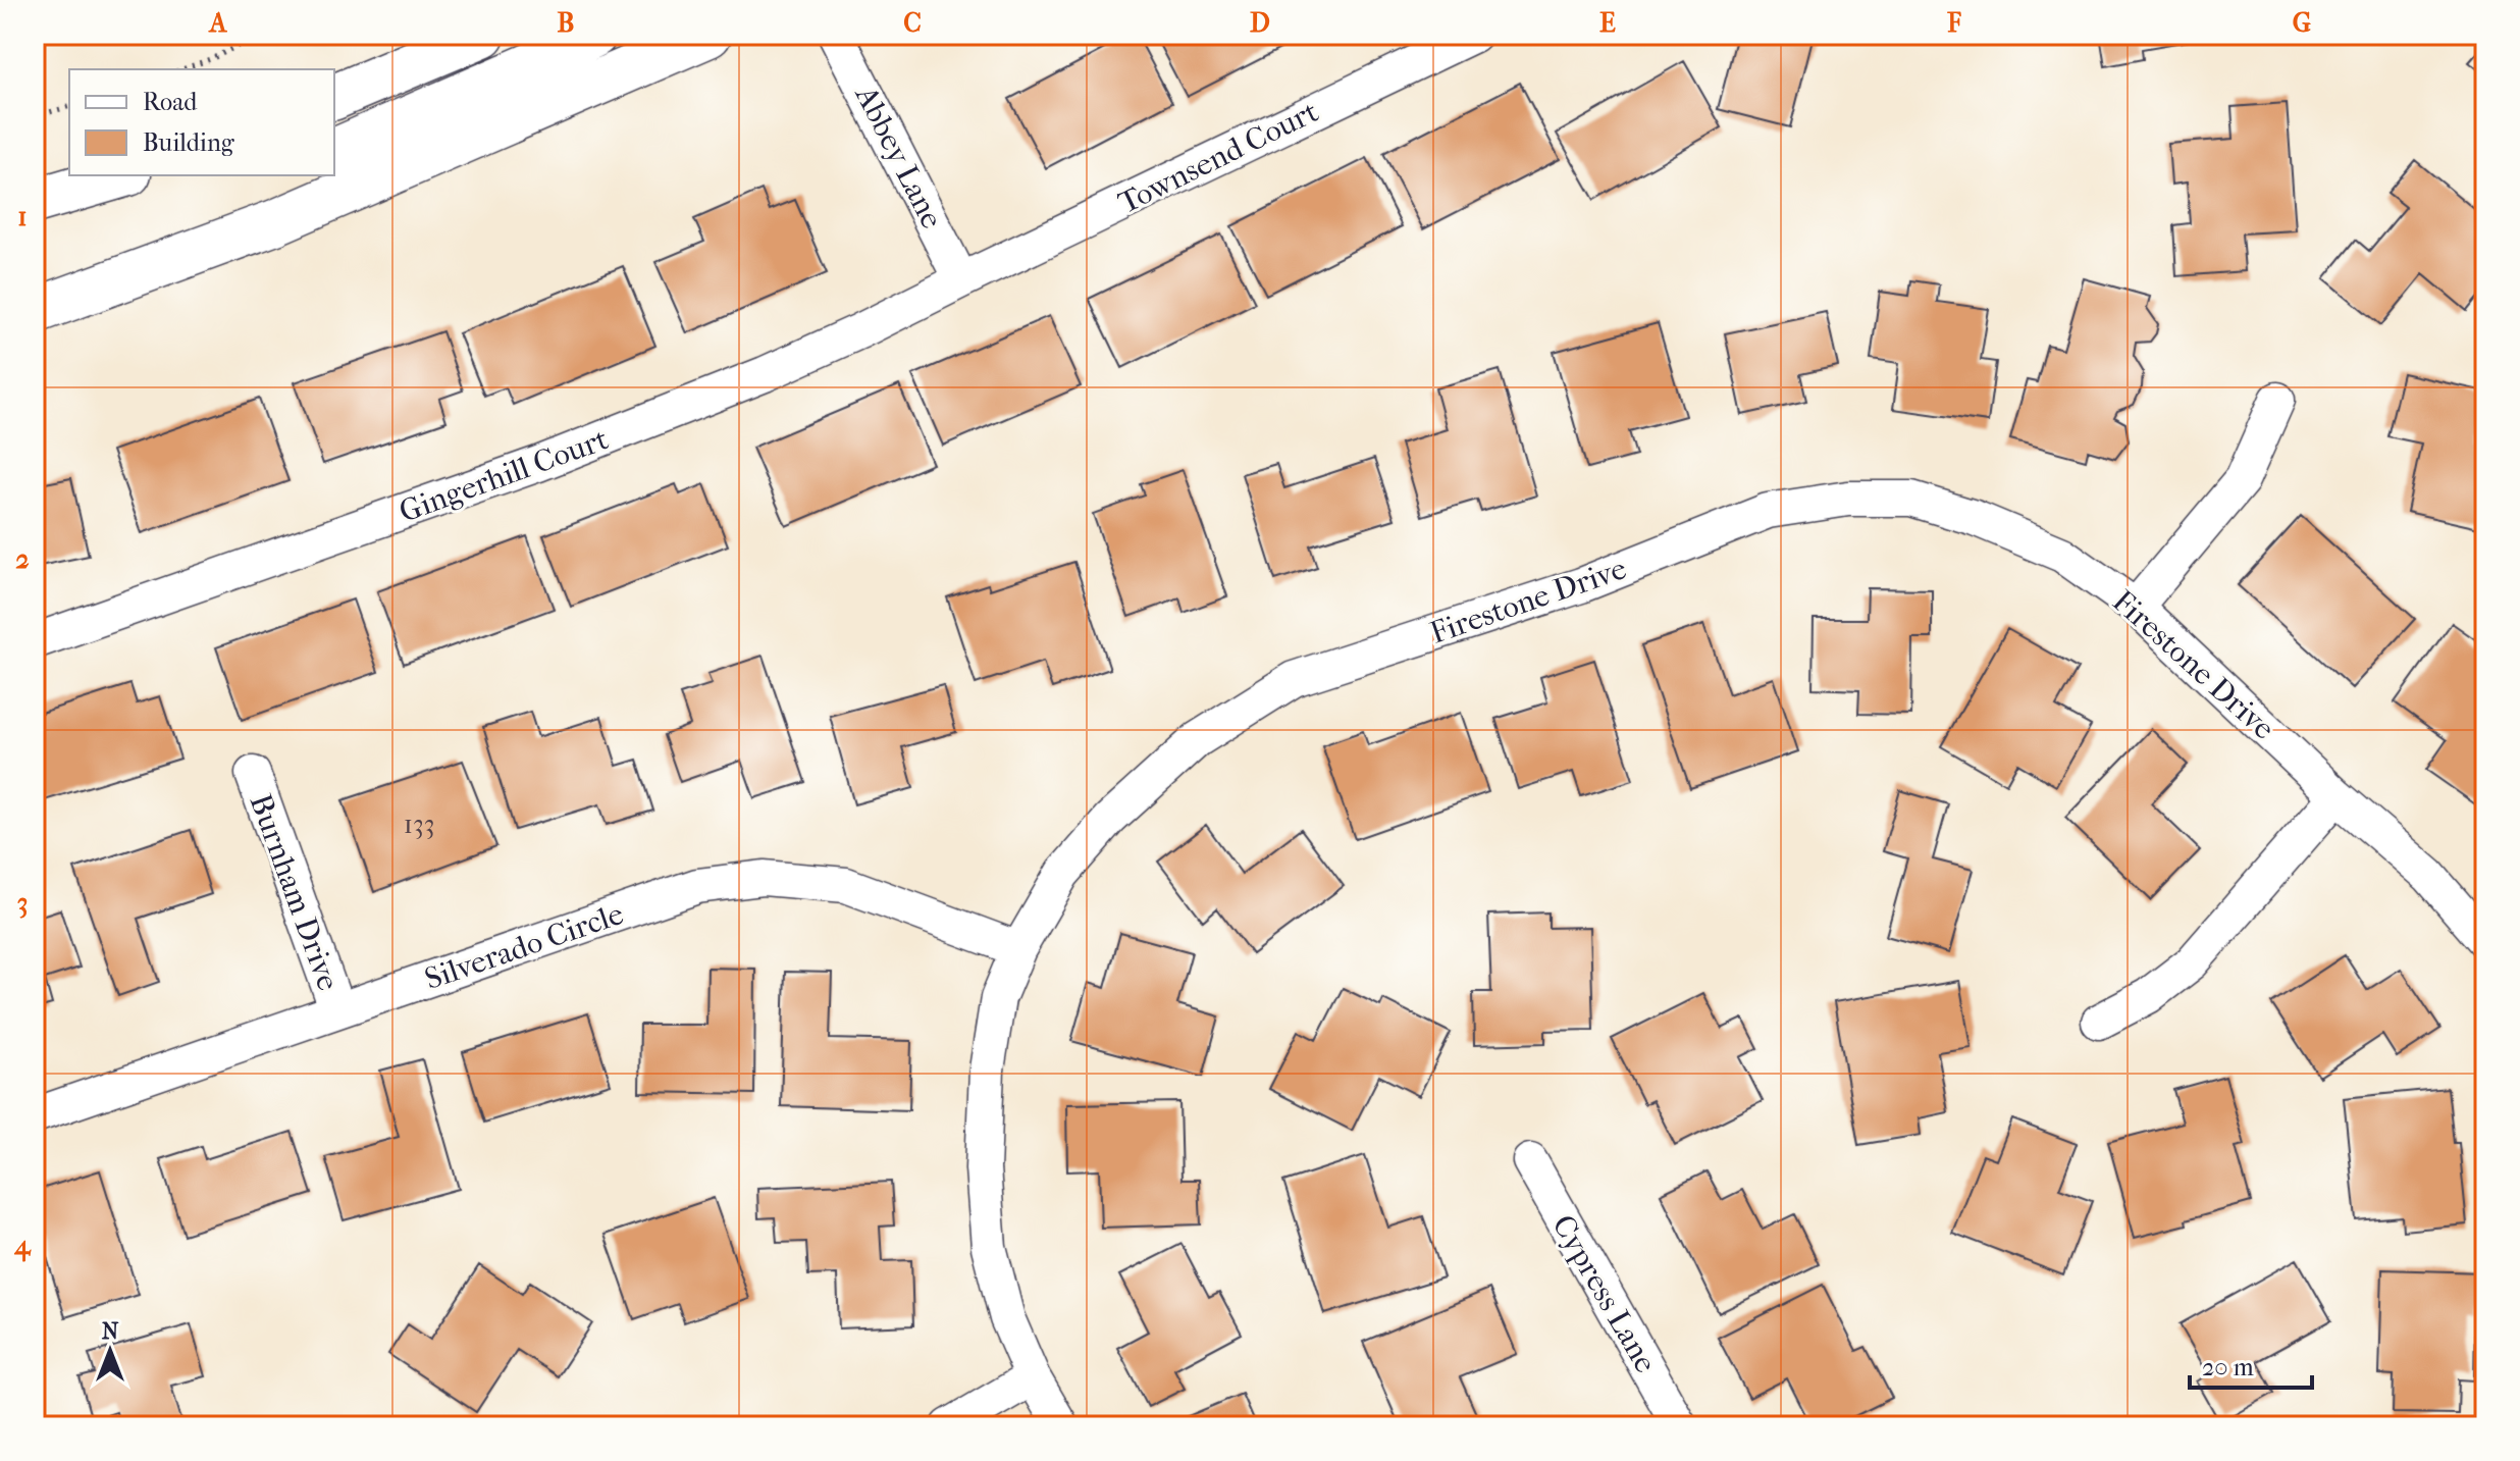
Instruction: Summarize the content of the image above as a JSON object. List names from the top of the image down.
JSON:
{
  "streets": {
    "street": [
      "Abbey Lane",
      "Townsend Court",
      "Gingerhill Court",
      "Firestone Drive",
      "Burnham Drive",
      "Silverado Circle",
      "Cypress Lane"
    ]
  },
  "crossings": [
    ["Abbey Lane", "Townsend Court"],
    ["Abbey Lane", "Gingerhill Court"],
    ["Townsend Court", "Gingerhill Court"],
    ["Firestone Drive", "Silverado Circle"],
    ["Burnham Drive", "Silverado Circle"]
  ],
  "house_numbers": ["133"],
  "legend": ["Road", "Building"],
  "scale_bar": "20 m",
  "north": "top",
  "grid": {
    "columns": [
      "A",
      "B",
      "C",
      "D",
      "E",
      "F",
      "G"
    ],
    "rows": [
      "1",
      "2",
      "3",
      "4"
    ]
  }
}
